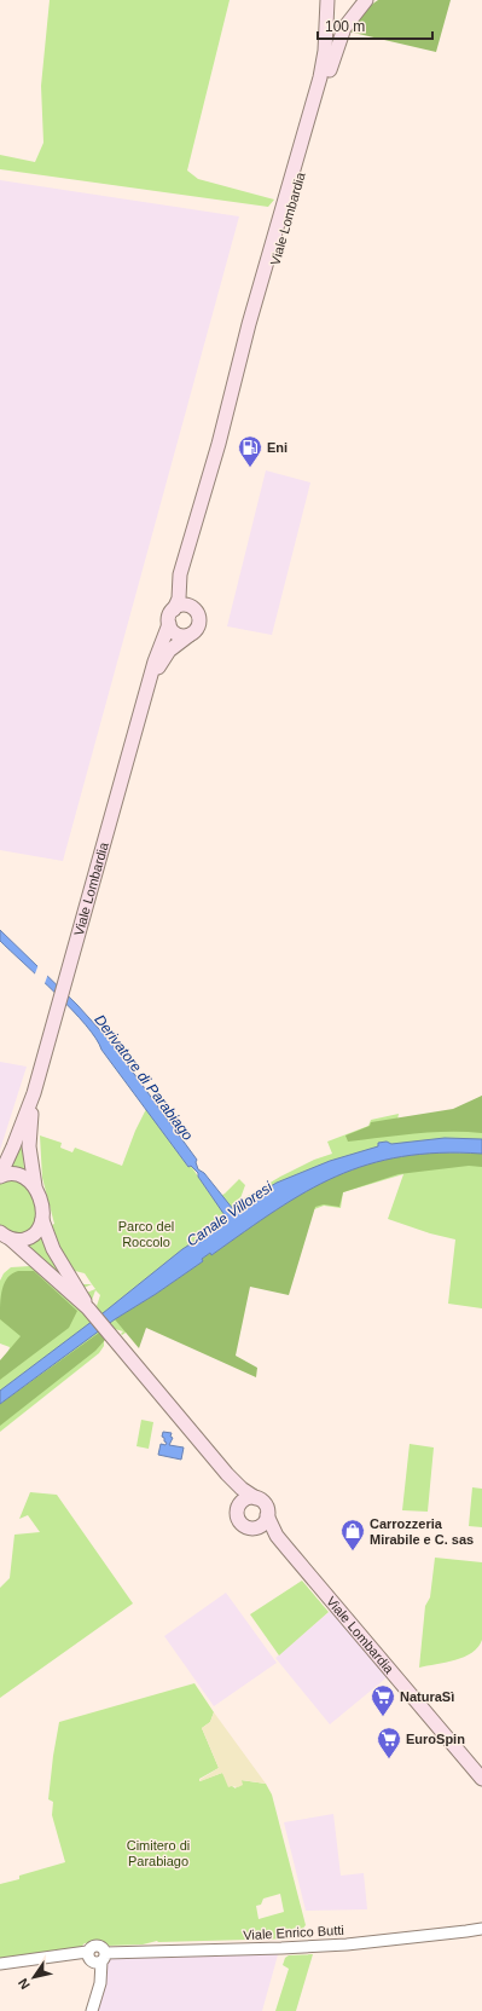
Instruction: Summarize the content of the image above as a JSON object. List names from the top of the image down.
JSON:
{
  "streets": {
    "main road": ["Viale Lombardia"],
    "street": ["Viale Enrico Butti"]
  },
  "water": ["Derivatore di Parabiago", "Canale Villoresi"],
  "parks": ["Parco del Roccolo", "Cimitero di Parabiago"],
  "places": {
    "fuel station": ["Eni"],
    "shop": ["Carrozzeria Mirabile e C. sas"],
    "supermarket": ["NaturaSì", "EuroSpin"]
  },
  "scale_bar": "100 m",
  "north": "bottom left"
}
